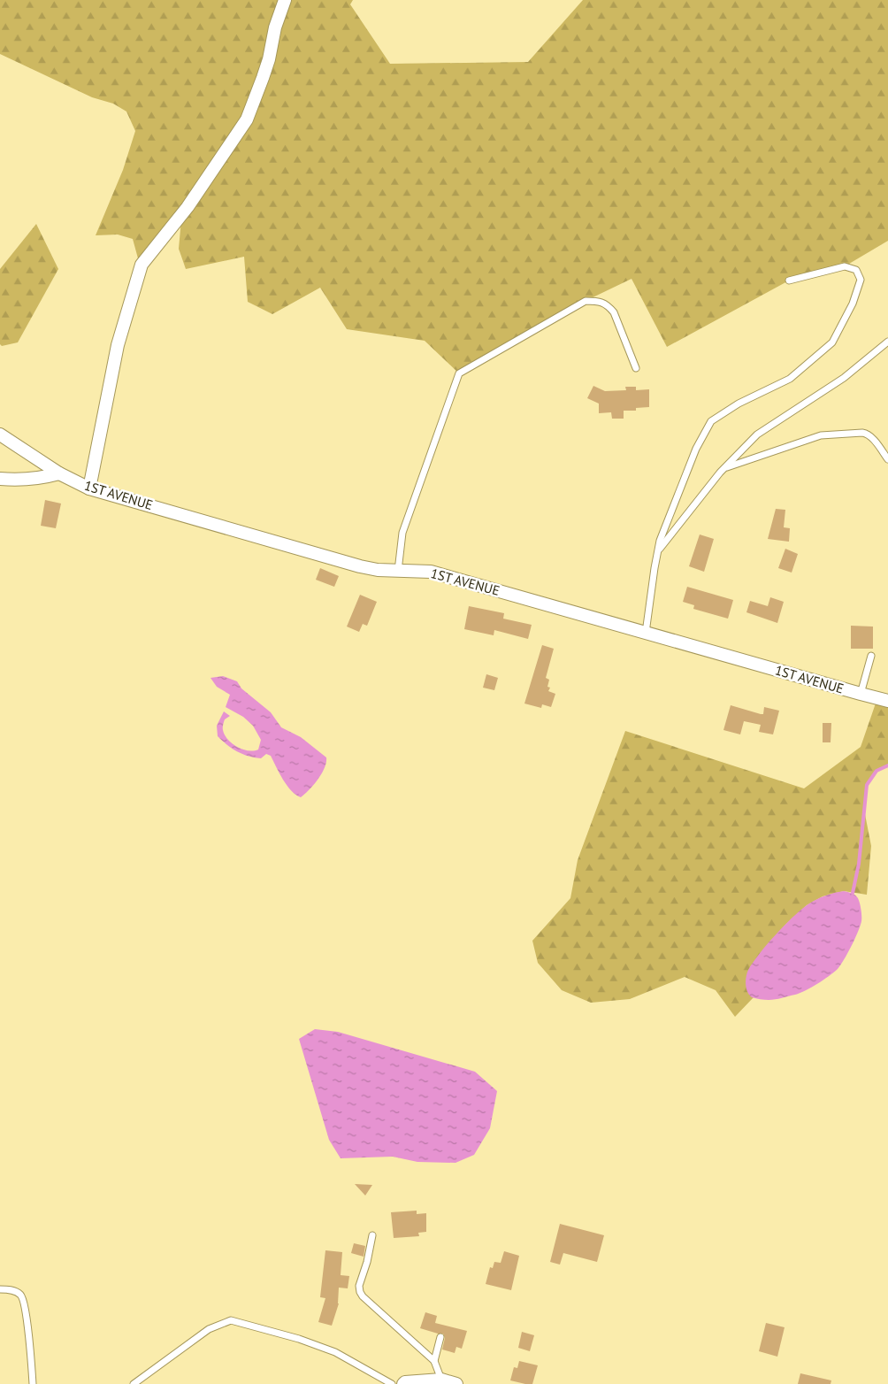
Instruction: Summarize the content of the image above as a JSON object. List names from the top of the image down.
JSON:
{
  "streets": {
    "street": ["1ST AVENUE"]
  }
}
